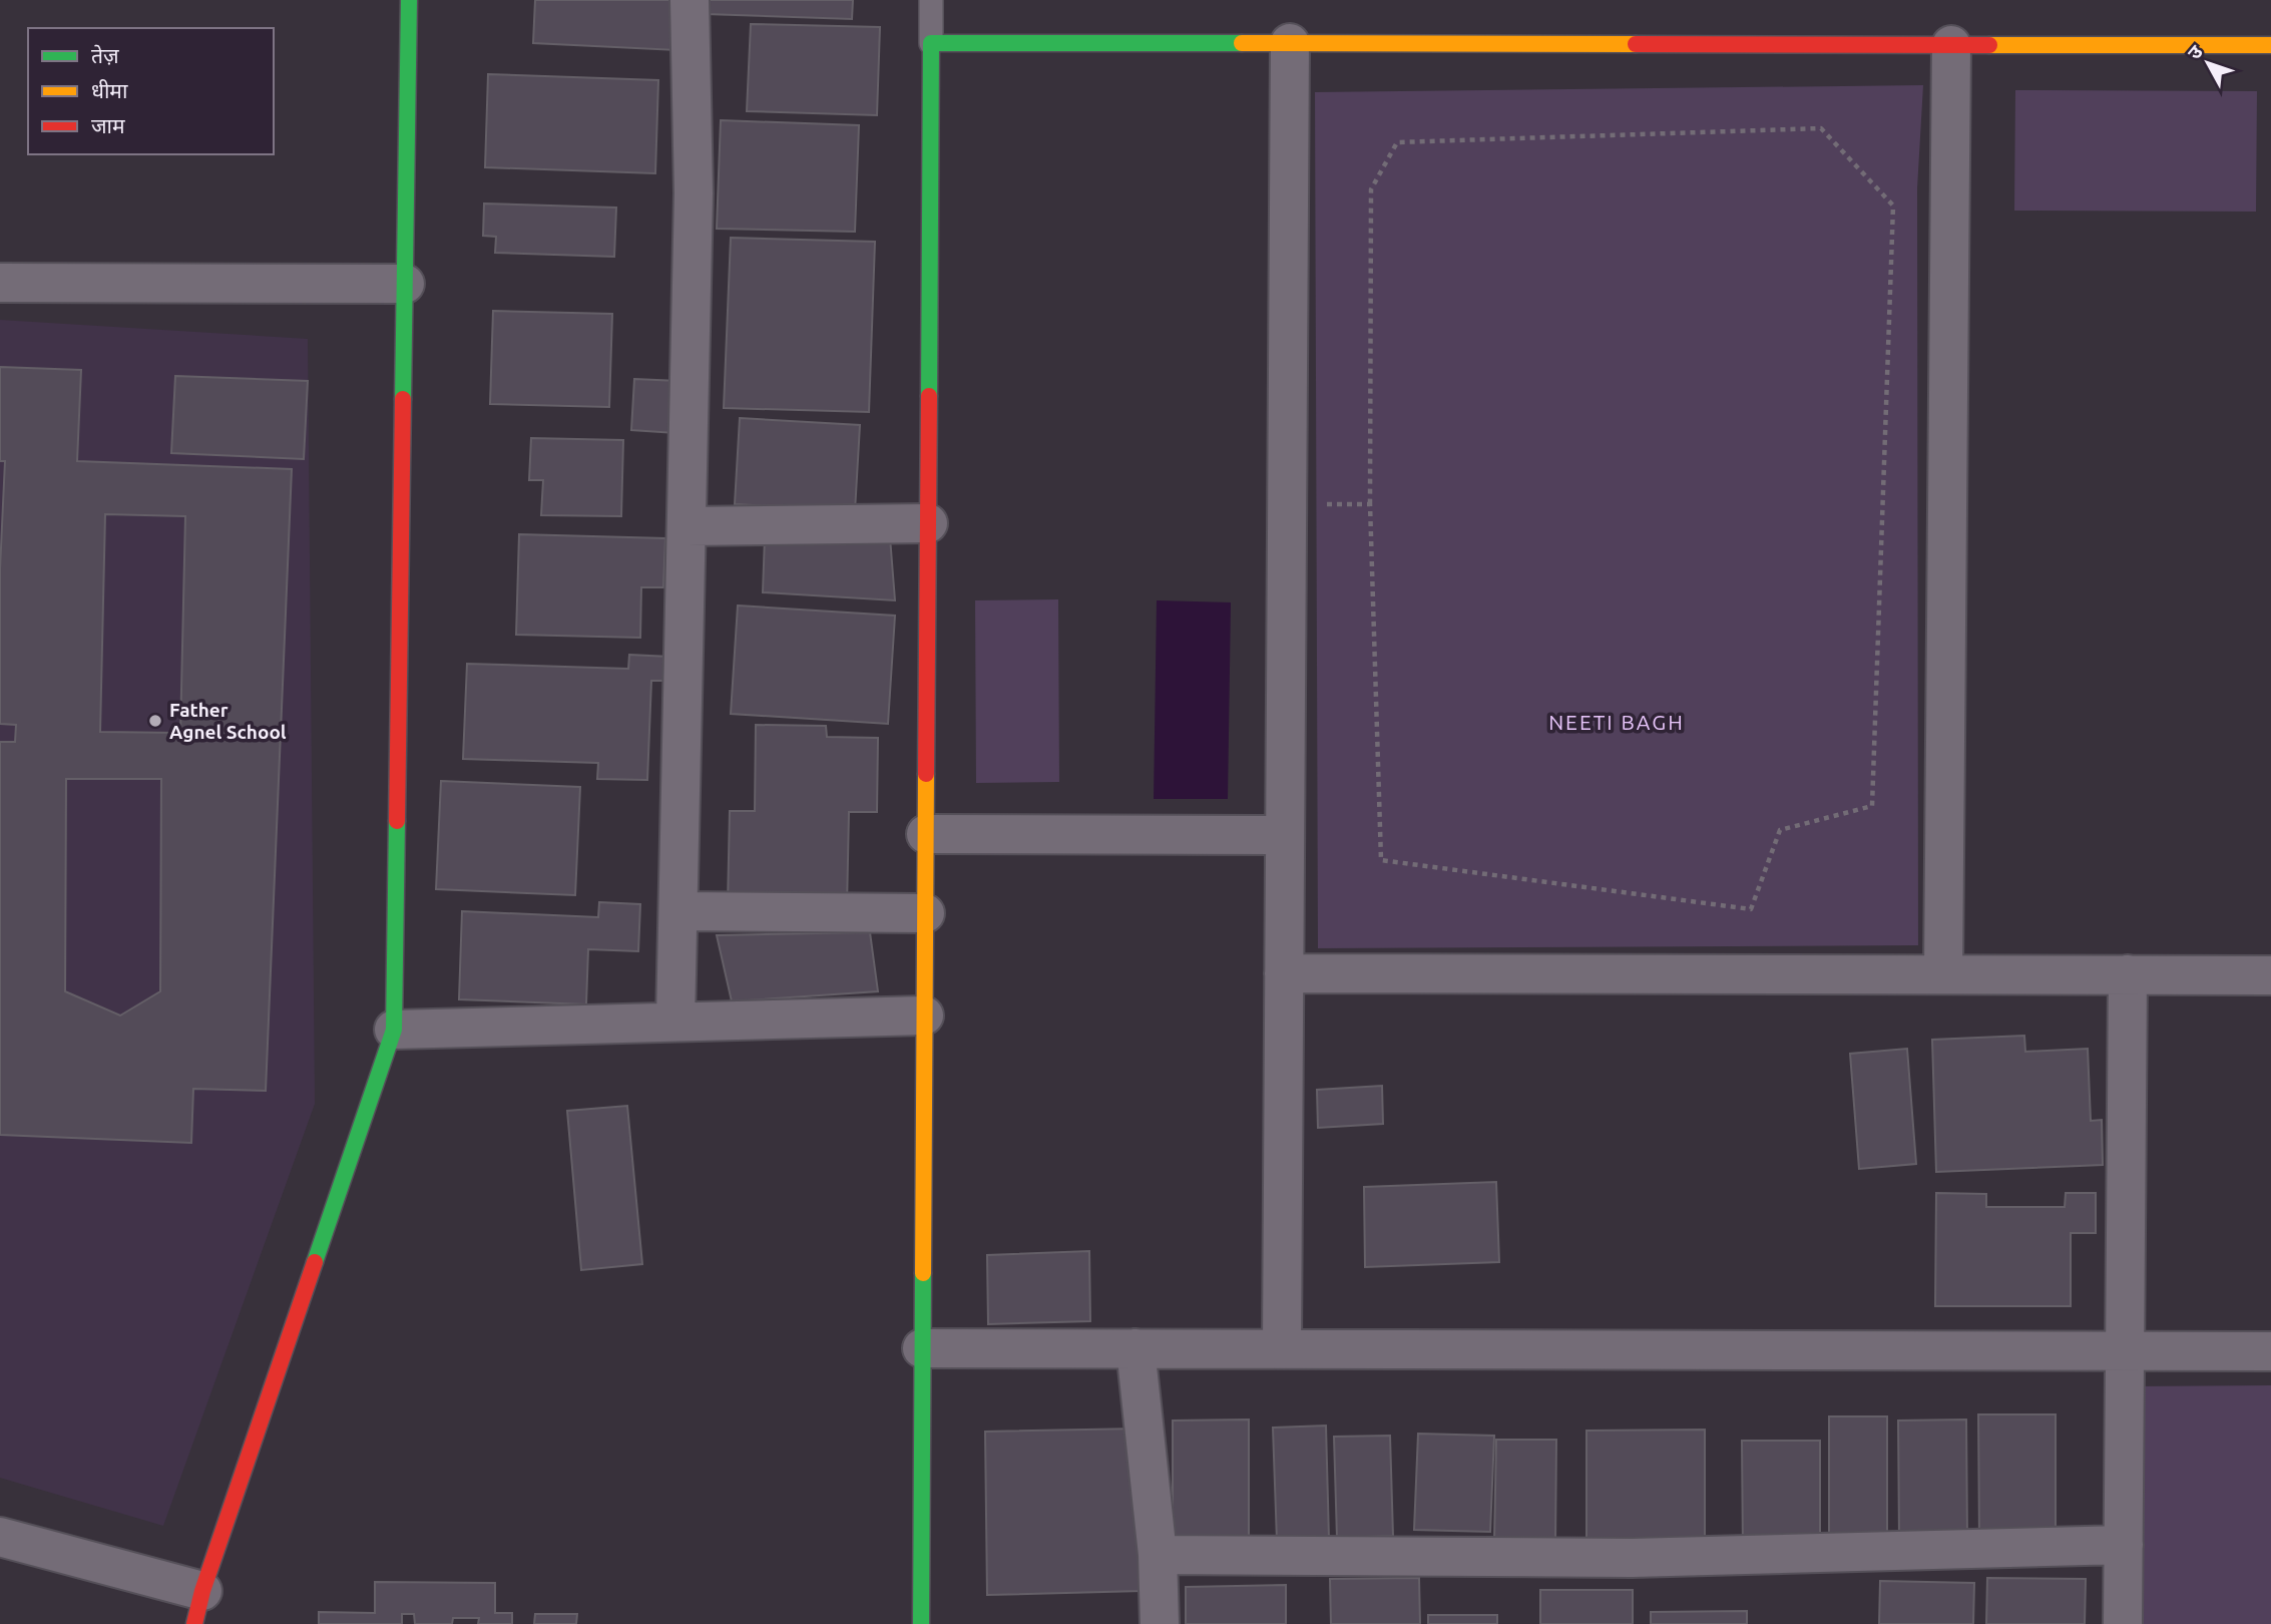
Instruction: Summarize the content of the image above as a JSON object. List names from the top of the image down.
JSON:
{
  "districts": ["NEETI BAGH"],
  "places": ["Father Agnel School"],
  "legend": ["तेज़", "धीमा", "जाम"],
  "north": "top left"
}
